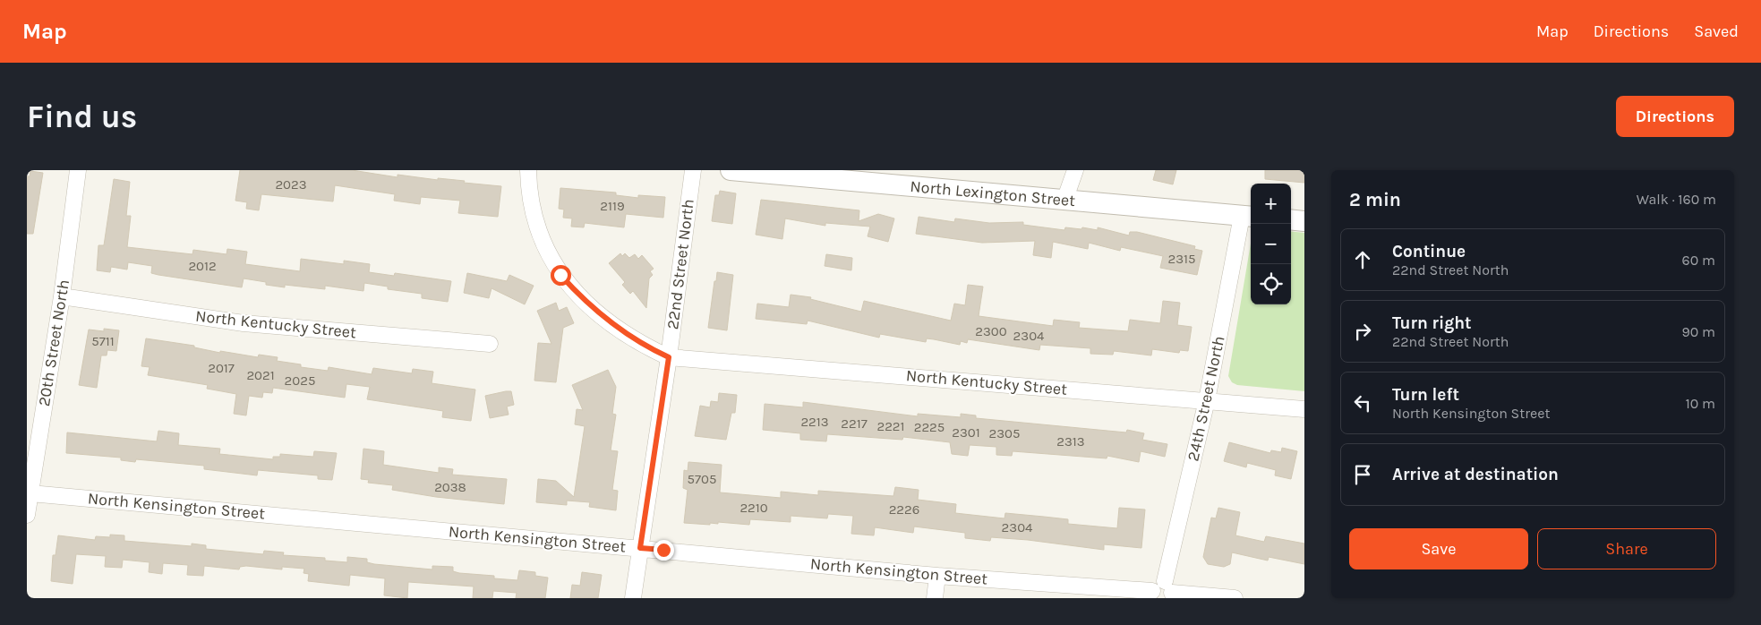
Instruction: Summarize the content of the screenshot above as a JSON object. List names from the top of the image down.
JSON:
{
  "streets": {
    "street": [
      "North Lexington Street",
      "22nd Street North",
      "North Kentucky Street",
      "20th Street North",
      "24th Street North",
      "North Kensington Street"
    ]
  },
  "crossings": [
    ["North Lexington Street", "24th Street North"],
    ["22nd Street North", "North Kentucky Street"],
    ["22nd Street North", "North Kensington Street"],
    ["North Kentucky Street", "20th Street North"],
    ["North Kentucky Street", "24th Street North"],
    ["20th Street North", "North Kensington Street"]
  ],
  "house_numbers": [
    "2023",
    "2119",
    "2315",
    "2012",
    "2300",
    "2304",
    "5711",
    "2017",
    "2021",
    "2025",
    "2213",
    "2217",
    "2221",
    "2225",
    "2301",
    "2305",
    "2313",
    "5705",
    "2038",
    "2210",
    "2226",
    "2304"
  ],
  "page": {
    "header": "Map",
    "nav": ["Map", "Directions", "Saved"],
    "buttons": [
      "Directions",
      ["Save", "Share"]
    ],
    "title": "Find us",
    "heading": ["2 min", "Walk · 160 m"],
    "map_buttons": ["+", "−"],
    "list": [
      ["Continue", "22nd Street North", "60 m"],
      ["Turn right", "22nd Street North", "90 m"],
      ["Turn left", "North Kensington Street", "10 m"],
      "Arrive at destination"
    ]
  }
}
